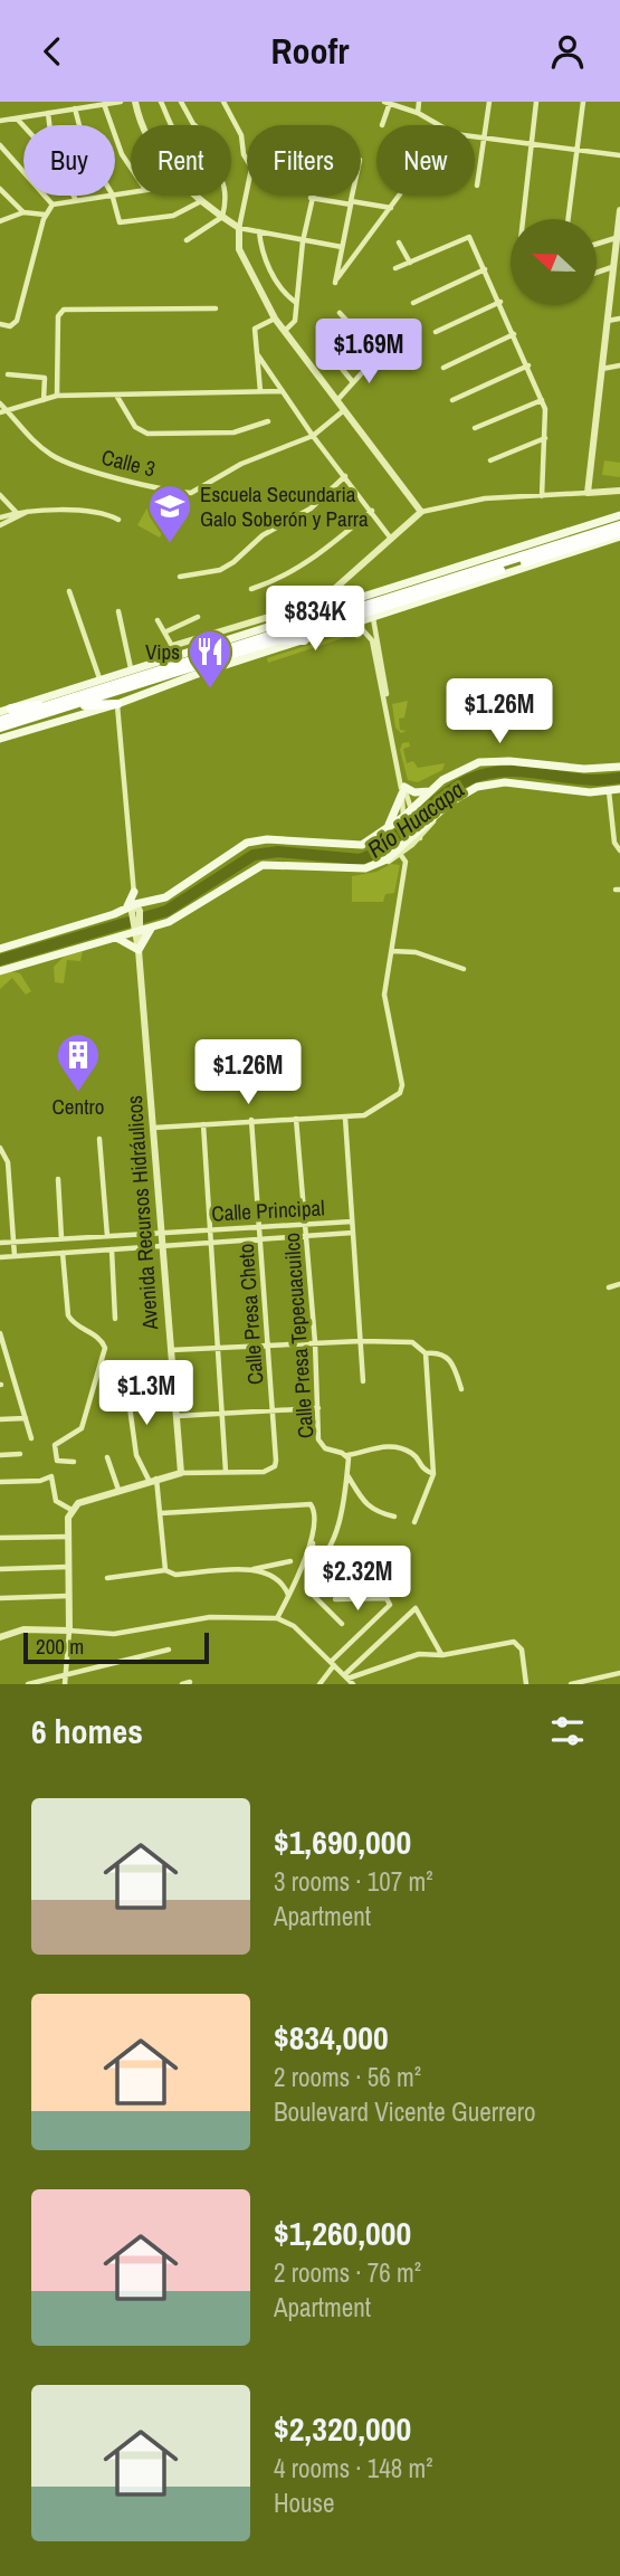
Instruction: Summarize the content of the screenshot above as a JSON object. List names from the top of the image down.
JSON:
{
  "streets": {
    "street": [
      "Calle 3",
      "Calle Principal",
      "Avenida Recursos Hidráulicos",
      "Calle Presa Cheto",
      "Calle Presa Tepecuacuilco"
    ]
  },
  "crossings": [
    ["Calle Principal", "Avenida Recursos Hidráulicos"],
    ["Calle Principal", "Calle Presa Cheto"],
    ["Calle Principal", "Calle Presa Tepecuacuilco"]
  ],
  "water": ["Río Huacapa"],
  "places": {
    "school or university": ["Escuela Secundaria Galo Soberón y Parra"],
    "restaurant": ["Vips"],
    "building": ["Centro"]
  },
  "scale_bar": "200 m",
  "north": "left",
  "page": {
    "header": "Roofr",
    "chip": [
      "Buy",
      "Rent",
      "Filters",
      "New"
    ],
    "price": [
      "$1.69M",
      "$834K",
      "$1.26M",
      "$1.26M",
      "$1.3M",
      "$2.32M"
    ],
    "scale": "200 m",
    "heading": "6 homes",
    "list": [
      {
        "name": "$1,690,000",
        "note": "3 rooms · 107 m² · Apartment"
      },
      {
        "name": "$834,000",
        "note": "2 rooms · 56 m² · Boulevard Vicente Guerrero"
      },
      {
        "name": "$1,260,000",
        "note": "2 rooms · 76 m² · Apartment"
      },
      {
        "name": "$2,320,000",
        "note": "4 rooms · 148 m² · House"
      }
    ]
  }
}
